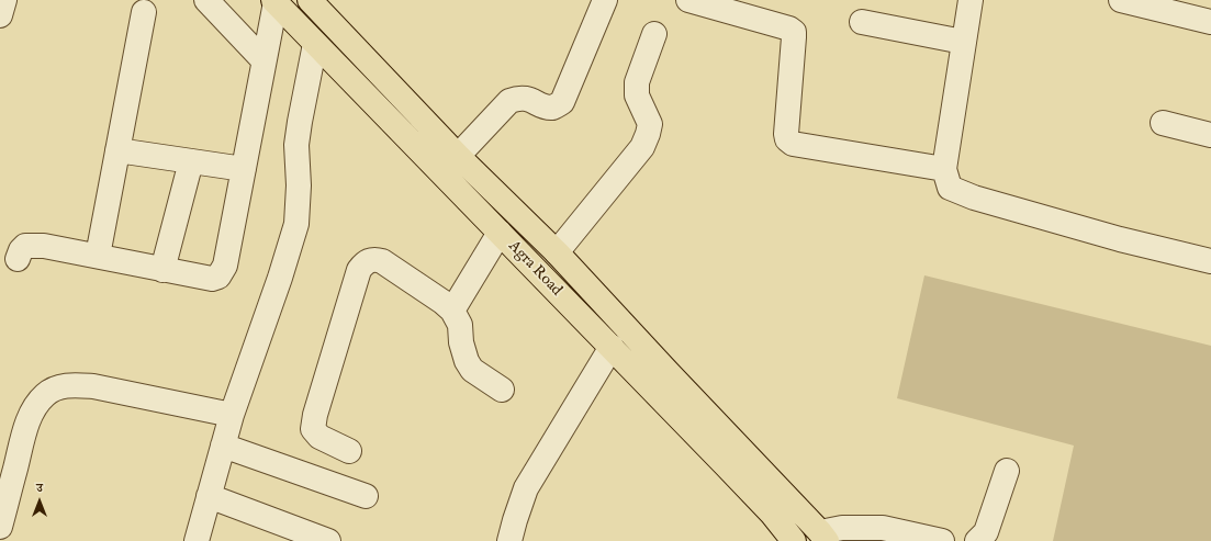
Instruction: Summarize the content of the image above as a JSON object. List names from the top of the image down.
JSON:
{
  "streets": {
    "highway": ["Agra Road"]
  },
  "north": "top"
}
